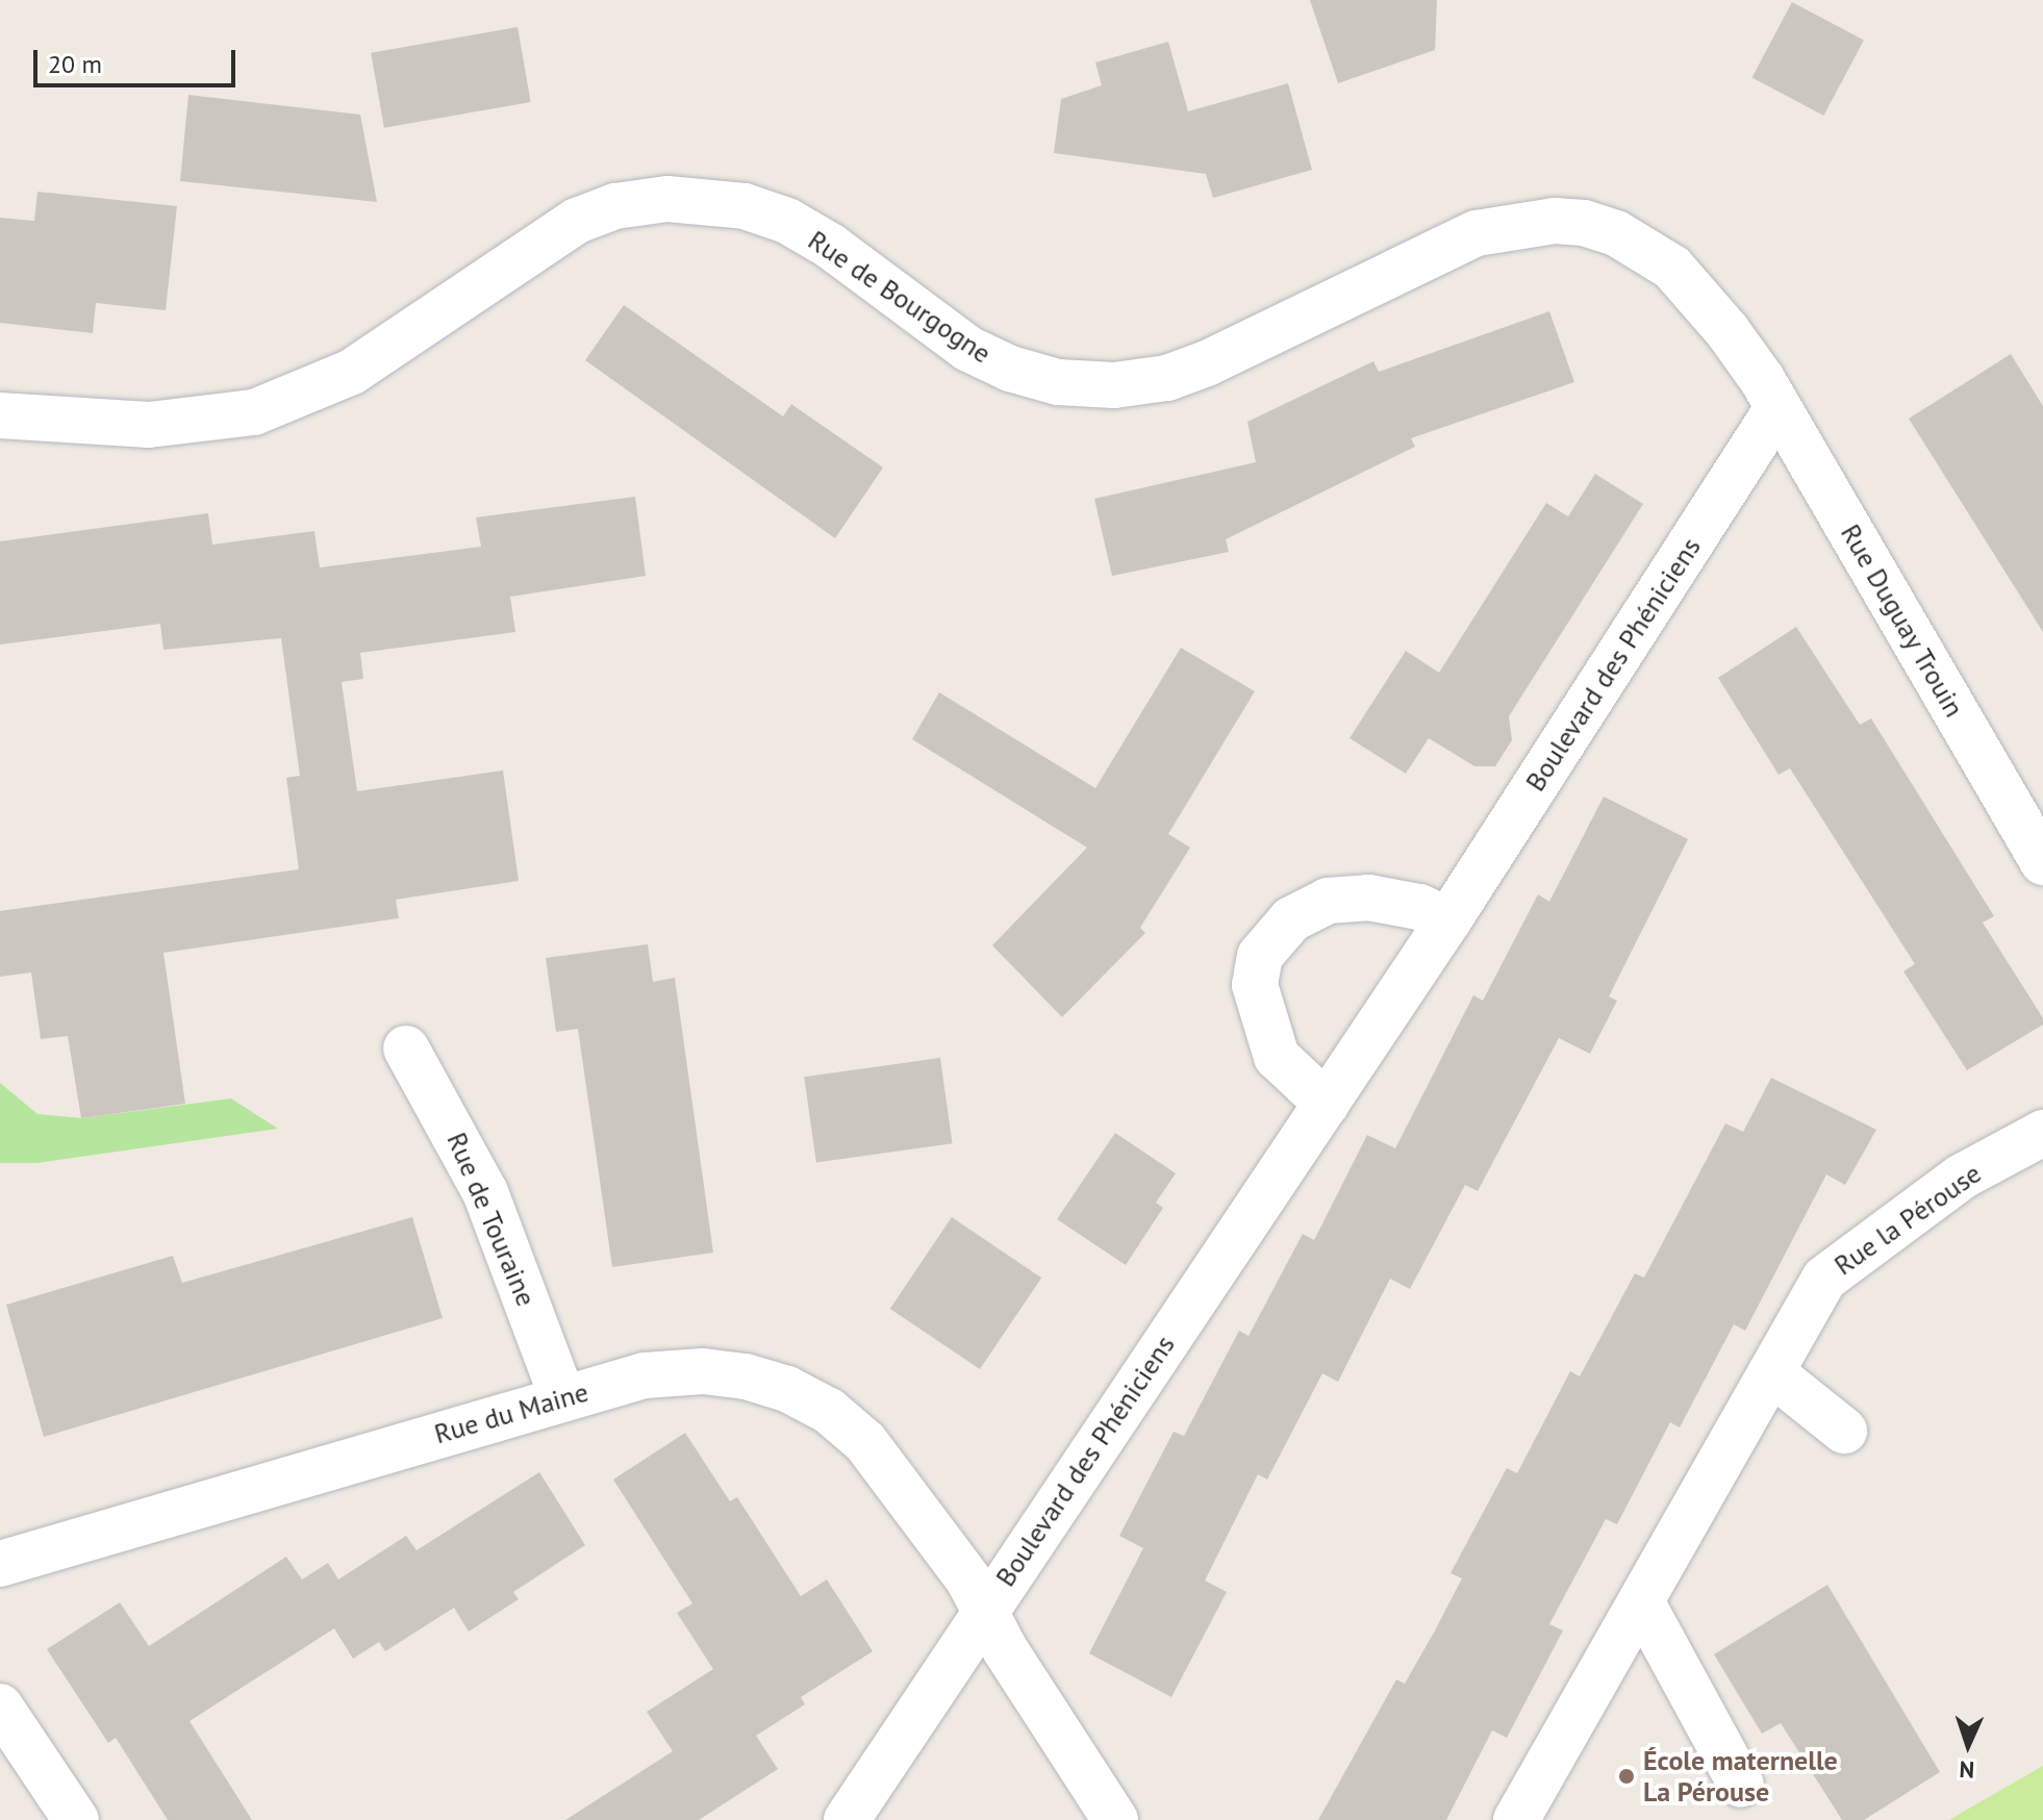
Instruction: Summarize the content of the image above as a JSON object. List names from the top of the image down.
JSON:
{
  "streets": {
    "street": [
      "Rue de Bourgogne",
      "Rue Duguay Trouin",
      "Boulevard des Phéniciens",
      "Rue de Touraine",
      "Rue la Pérouse",
      "Rue du Maine"
    ]
  },
  "crossings": [
    ["Rue de Bourgogne", "Rue Duguay Trouin"],
    ["Rue de Bourgogne", "Boulevard des Phéniciens"],
    ["Rue Duguay Trouin", "Boulevard des Phéniciens"],
    ["Boulevard des Phéniciens", "Rue du Maine"],
    ["Rue de Touraine", "Rue du Maine"]
  ],
  "places": ["École maternelle La Pérouse"],
  "scale_bar": "20 m",
  "north": "bottom"
}
